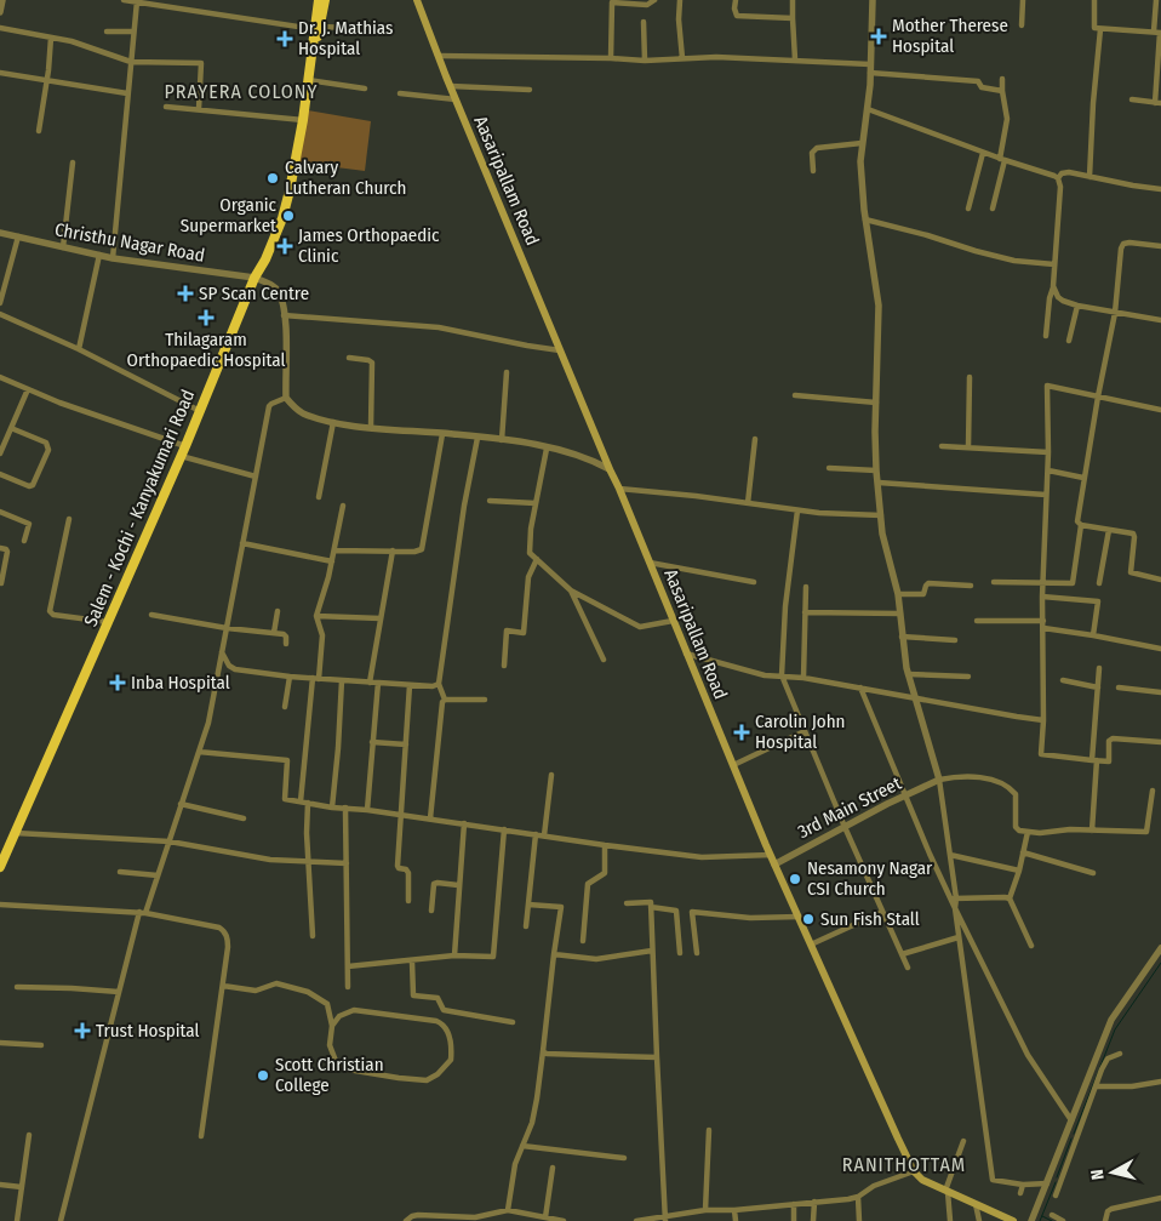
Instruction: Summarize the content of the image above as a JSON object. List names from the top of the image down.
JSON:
{
  "streets": {
    "highway": ["Salem - Kochi - Kanyakumari Road"],
    "main road": ["Aasaripallam Road"],
    "street": ["Christhu Nagar Road", "3rd Main Street"]
  },
  "crossings": [
    ["Aasaripallam Road", "3rd Main Street"],
    ["Christhu Nagar Road", "Salem - Kochi - Kanyakumari Road"]
  ],
  "districts": ["PRAYERA COLONY", "RANITHOTTAM"],
  "places": {
    "health": [
      "Mother Therese Hospital",
      "Dr. J. Mathias Hospital",
      "James Orthopaedic Clinic",
      "SP Scan Centre",
      "Thilagaram Orthopaedic Hospital",
      "Inba Hospital",
      "Carolin John Hospital",
      "Trust Hospital"
    ],
    "other": [
      "Calvary Lutheran Church",
      "Organic Supermarket",
      "Nesamony Nagar CSI Church",
      "Sun Fish Stall",
      "Scott Christian College"
    ]
  },
  "north": "left"
}
